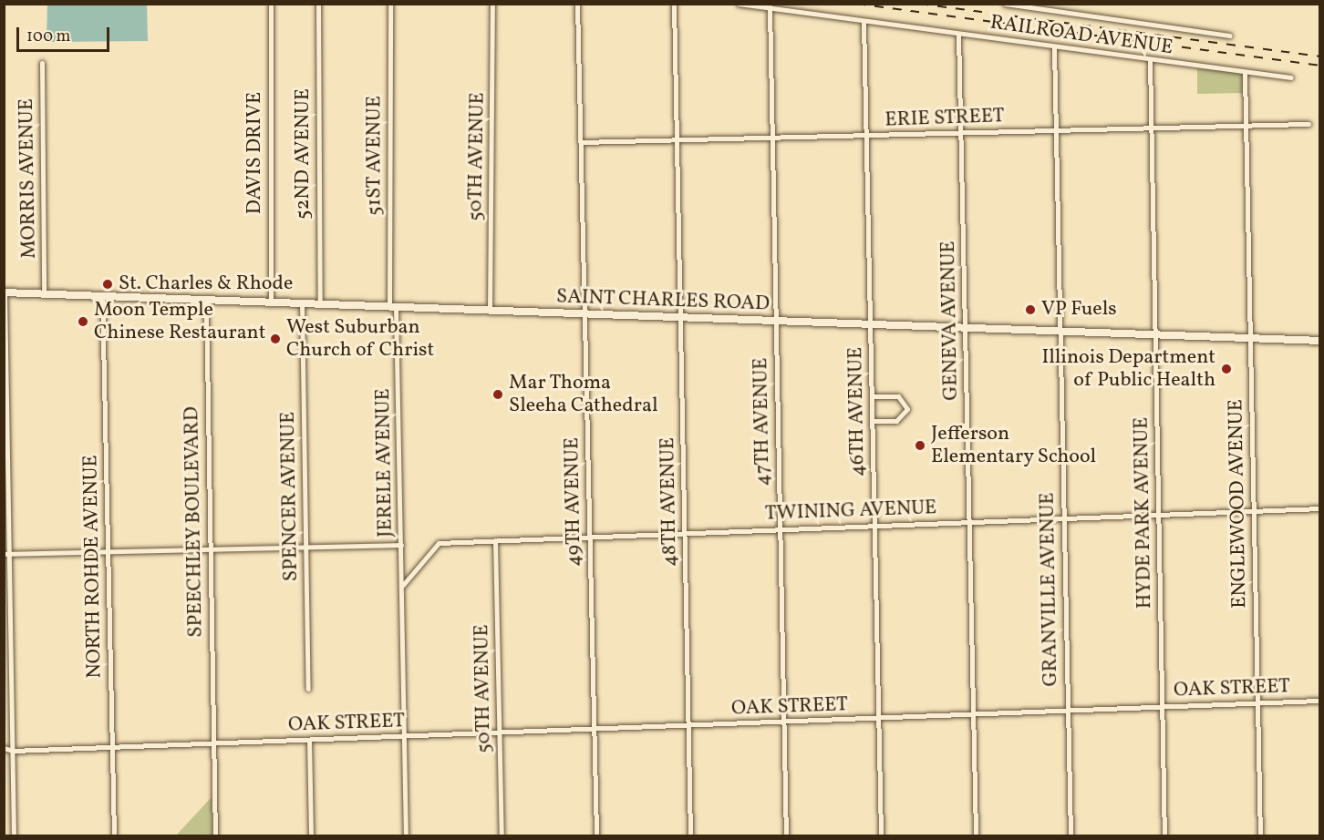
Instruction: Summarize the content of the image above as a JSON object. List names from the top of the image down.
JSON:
{
  "streets": {
    "main road": ["SAINT CHARLES ROAD"],
    "street": [
      "RAILROAD AVENUE",
      "ERIE STREET",
      "DAVIS DRIVE",
      "52ND AVENUE",
      "51ST AVENUE",
      "50TH AVENUE",
      "MORRIS AVENUE",
      "GENEVA AVENUE",
      "46TH AVENUE",
      "47TH AVENUE",
      "JERELE AVENUE",
      "SPENCER AVENUE",
      "49TH AVENUE",
      "48TH AVENUE",
      "ENGLEWOOD AVENUE",
      "TWINING AVENUE",
      "HYDE PARK AVENUE",
      "SPEECHLEY BOULEVARD",
      "NORTH ROHDE AVENUE",
      "GRANVILLE AVENUE",
      "OAK STREET"
    ]
  },
  "crossings": [
    ["RAILROAD AVENUE", "GENEVA AVENUE"],
    ["RAILROAD AVENUE", "46TH AVENUE"],
    ["RAILROAD AVENUE", "47TH AVENUE"],
    ["RAILROAD AVENUE", "ENGLEWOOD AVENUE"],
    ["RAILROAD AVENUE", "HYDE PARK AVENUE"],
    ["RAILROAD AVENUE", "GRANVILLE AVENUE"],
    ["ERIE STREET", "GENEVA AVENUE"],
    ["ERIE STREET", "46TH AVENUE"],
    ["ERIE STREET", "47TH AVENUE"],
    ["ERIE STREET", "49TH AVENUE"],
    ["ERIE STREET", "48TH AVENUE"],
    ["ERIE STREET", "ENGLEWOOD AVENUE"],
    ["ERIE STREET", "HYDE PARK AVENUE"],
    ["ERIE STREET", "GRANVILLE AVENUE"],
    ["DAVIS DRIVE", "SAINT CHARLES ROAD"],
    ["52ND AVENUE", "SAINT CHARLES ROAD"],
    ["51ST AVENUE", "SAINT CHARLES ROAD"],
    ["51ST AVENUE", "JERELE AVENUE"],
    ["50TH AVENUE", "SAINT CHARLES ROAD"],
    ["50TH AVENUE", "TWINING AVENUE"],
    ["50TH AVENUE", "OAK STREET"],
    ["MORRIS AVENUE", "SAINT CHARLES ROAD"],
    ["SAINT CHARLES ROAD", "GENEVA AVENUE"],
    ["SAINT CHARLES ROAD", "46TH AVENUE"],
    ["SAINT CHARLES ROAD", "47TH AVENUE"],
    ["SAINT CHARLES ROAD", "JERELE AVENUE"],
    ["SAINT CHARLES ROAD", "SPENCER AVENUE"],
    ["SAINT CHARLES ROAD", "49TH AVENUE"],
    ["SAINT CHARLES ROAD", "48TH AVENUE"],
    ["SAINT CHARLES ROAD", "ENGLEWOOD AVENUE"],
    ["SAINT CHARLES ROAD", "HYDE PARK AVENUE"],
    ["SAINT CHARLES ROAD", "SPEECHLEY BOULEVARD"],
    ["SAINT CHARLES ROAD", "NORTH ROHDE AVENUE"],
    ["SAINT CHARLES ROAD", "GRANVILLE AVENUE"],
    ["GENEVA AVENUE", "TWINING AVENUE"],
    ["GENEVA AVENUE", "OAK STREET"],
    ["46TH AVENUE", "TWINING AVENUE"],
    ["46TH AVENUE", "OAK STREET"],
    ["47TH AVENUE", "TWINING AVENUE"],
    ["47TH AVENUE", "OAK STREET"],
    ["JERELE AVENUE", "TWINING AVENUE"],
    ["49TH AVENUE", "TWINING AVENUE"],
    ["49TH AVENUE", "OAK STREET"],
    ["48TH AVENUE", "TWINING AVENUE"],
    ["48TH AVENUE", "OAK STREET"],
    ["ENGLEWOOD AVENUE", "TWINING AVENUE"],
    ["ENGLEWOOD AVENUE", "OAK STREET"],
    ["TWINING AVENUE", "HYDE PARK AVENUE"],
    ["TWINING AVENUE", "GRANVILLE AVENUE"],
    ["HYDE PARK AVENUE", "OAK STREET"],
    ["SPEECHLEY BOULEVARD", "OAK STREET"],
    ["NORTH ROHDE AVENUE", "OAK STREET"],
    ["GRANVILLE AVENUE", "OAK STREET"]
  ],
  "places": [
    "St. Charles & Rhode",
    "VP Fuels",
    "Moon Temple Chinese Restaurant",
    "West Suburban Church of Christ",
    "Illinois Department of Public Health",
    "Mar Thoma Sleeha Cathedral",
    "Jefferson Elementary School"
  ],
  "scale_bar": "100 m"
}
